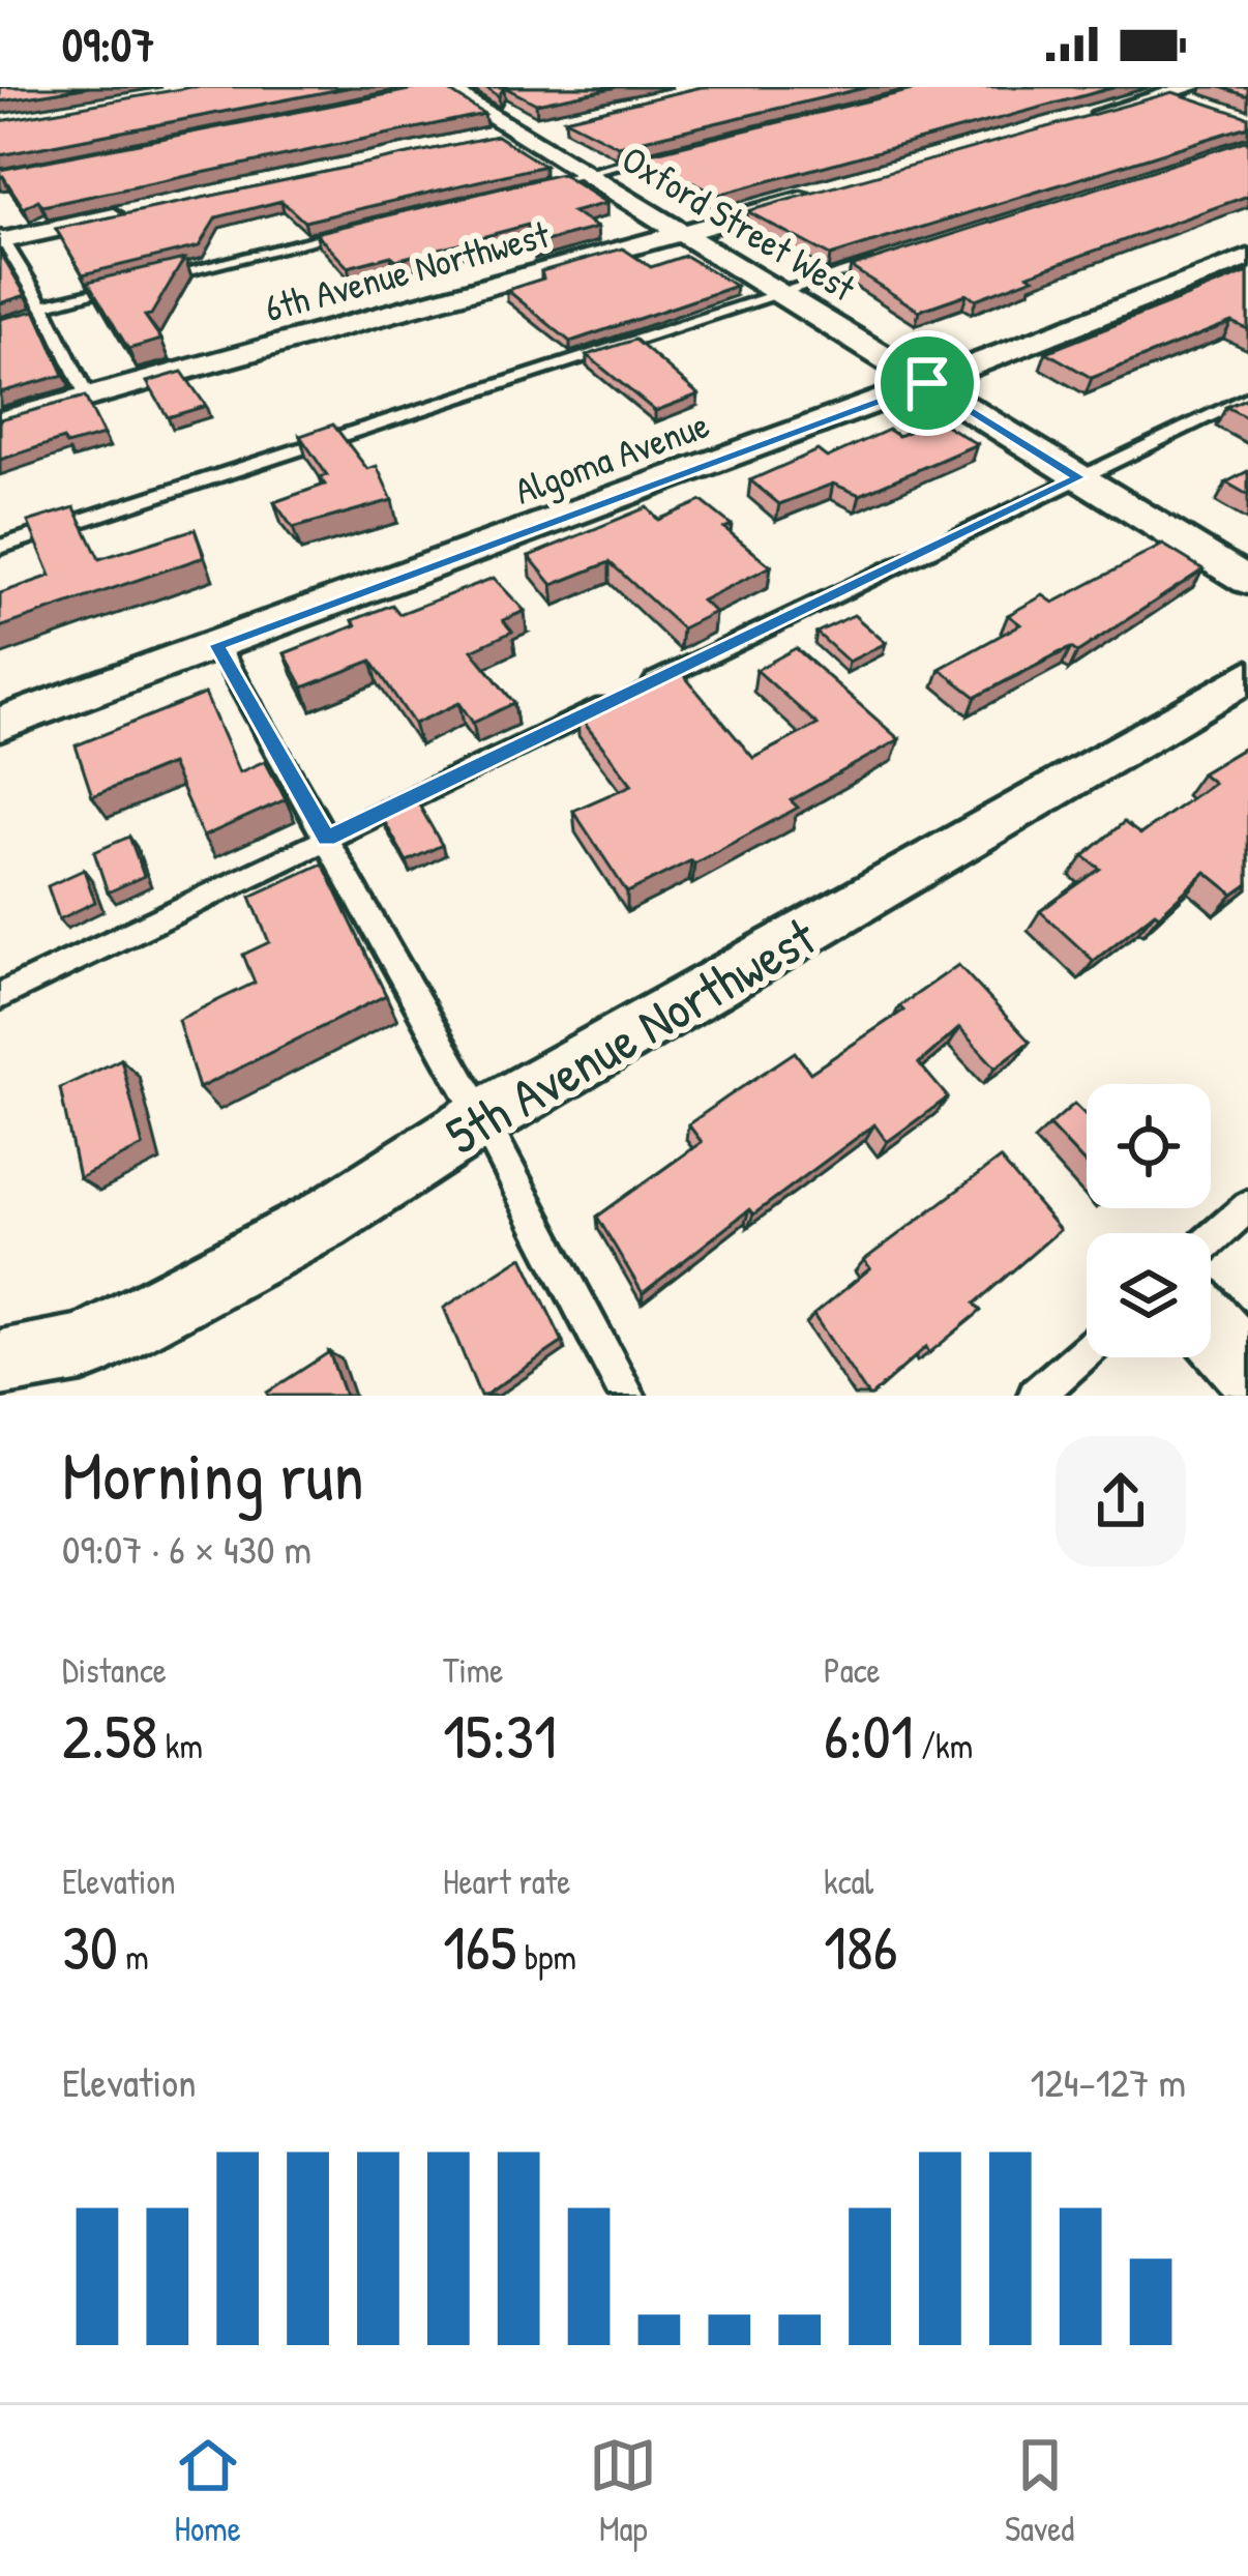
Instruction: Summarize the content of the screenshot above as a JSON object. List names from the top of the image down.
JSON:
{
  "streets": {
    "street": [
      "Oxford Street West",
      "6th Avenue Northwest",
      "Algoma Avenue",
      "5th Avenue Northwest"
    ]
  },
  "crossings": [
    ["Oxford Street West", "6th Avenue Northwest"],
    ["Oxford Street West", "Algoma Avenue"]
  ],
  "page": {
    "status": "09:07",
    "heading": ["Morning run", "09:07 · 6 × 430 m"],
    "stats": [
      ["Distance", "2.58 km"],
      ["Time", "15:31"],
      ["Pace", "6:01 /km"],
      ["Elevation", "30 m"],
      ["Heart rate", "165 bpm"],
      ["kcal", "186"]
    ],
    "chart": ["Elevation", "124–127 m"],
    "tabs": ["Home", "Map", "Saved"]
  }
}
